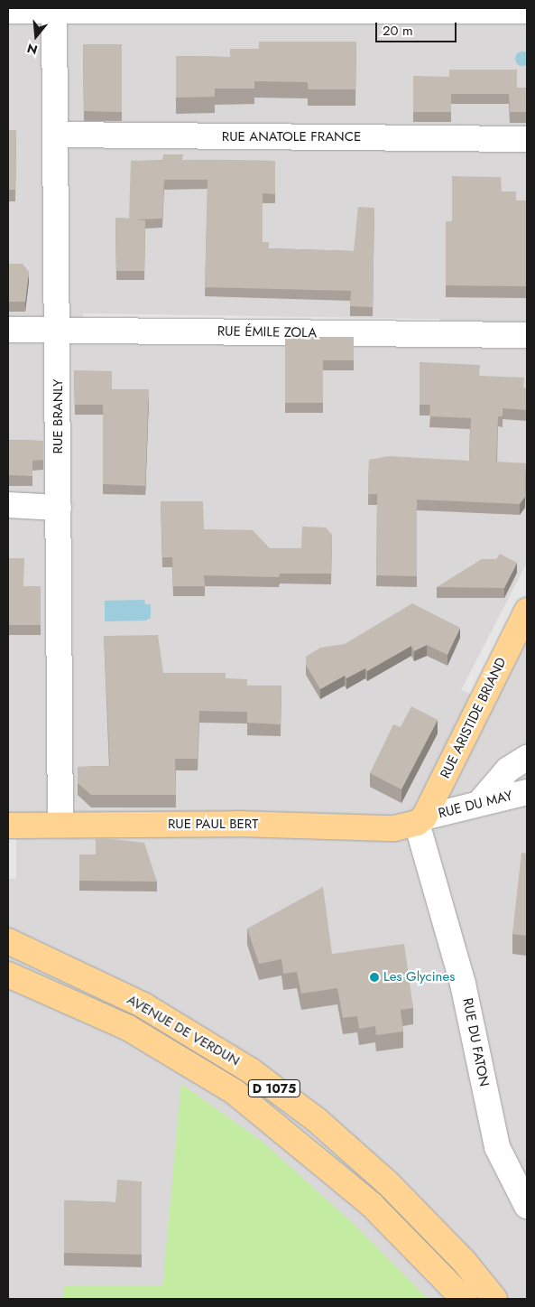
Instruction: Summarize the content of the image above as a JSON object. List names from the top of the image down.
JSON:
{
  "streets": {
    "main road": [
      "RUE ARISTIDE BRIAND",
      "RUE PAUL BERT",
      "AVENUE DE VERDUN",
      "D 1075"
    ],
    "street": [
      "RUE ANATOLE FRANCE",
      "RUE ÉMILE ZOLA",
      "RUE BRANLY",
      "RUE DU MAY",
      "RUE DU FATON"
    ]
  },
  "crossings": [
    ["RUE ANATOLE FRANCE", "RUE BRANLY"],
    ["RUE ÉMILE ZOLA", "RUE BRANLY"],
    ["RUE BRANLY", "RUE PAUL BERT"],
    ["RUE ARISTIDE BRIAND", "RUE DU MAY"],
    ["RUE ARISTIDE BRIAND", "RUE PAUL BERT"],
    ["RUE ARISTIDE BRIAND", "RUE DU FATON"],
    ["RUE DU MAY", "RUE PAUL BERT"],
    ["RUE DU MAY", "RUE DU FATON"],
    ["RUE PAUL BERT", "RUE DU FATON"]
  ],
  "places": ["Les Glycines"],
  "scale_bar": "20 m",
  "north": "bottom"
}
